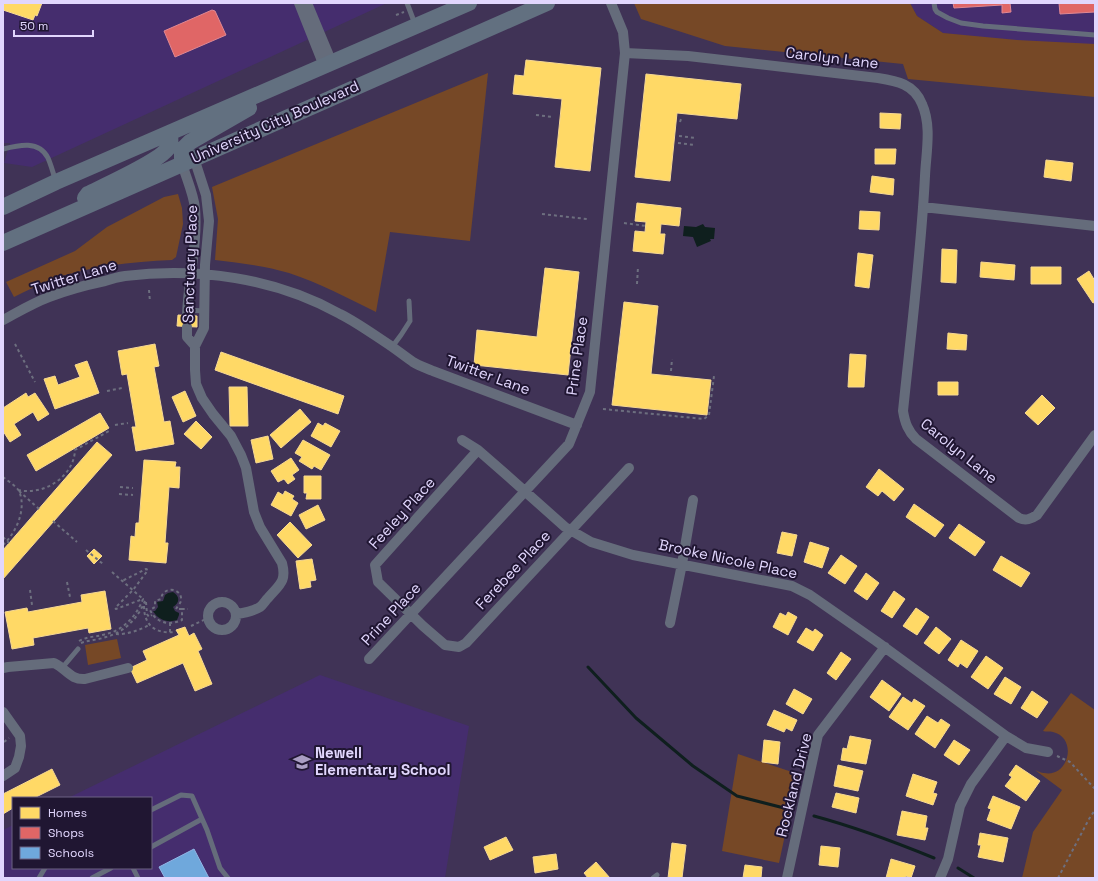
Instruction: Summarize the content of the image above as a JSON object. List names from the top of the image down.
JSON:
{
  "streets": {
    "main road": ["University City Boulevard"],
    "street": [
      "Carolyn Lane",
      "Sanctuary Place",
      "Twitter Lane",
      "Prine Place",
      "Feeley Place",
      "Brooke Nicole Place",
      "Ferebee Place",
      "Rockland Drive"
    ]
  },
  "crossings": [
    ["Carolyn Lane", "Prine Place"],
    ["University City Boulevard", "Sanctuary Place"],
    ["Sanctuary Place", "Twitter Lane"],
    ["Twitter Lane", "Prine Place"],
    ["Prine Place", "Feeley Place"],
    ["Prine Place", "Brooke Nicole Place"],
    ["Prine Place", "Ferebee Place"],
    ["Feeley Place", "Brooke Nicole Place"],
    ["Feeley Place", "Ferebee Place"],
    ["Brooke Nicole Place", "Ferebee Place"],
    ["Brooke Nicole Place", "Rockland Drive"]
  ],
  "places": {
    "school or university": ["Newell Elementary School"]
  },
  "legend": ["Homes", "Shops", "Schools"],
  "scale_bar": "50 m"
}
